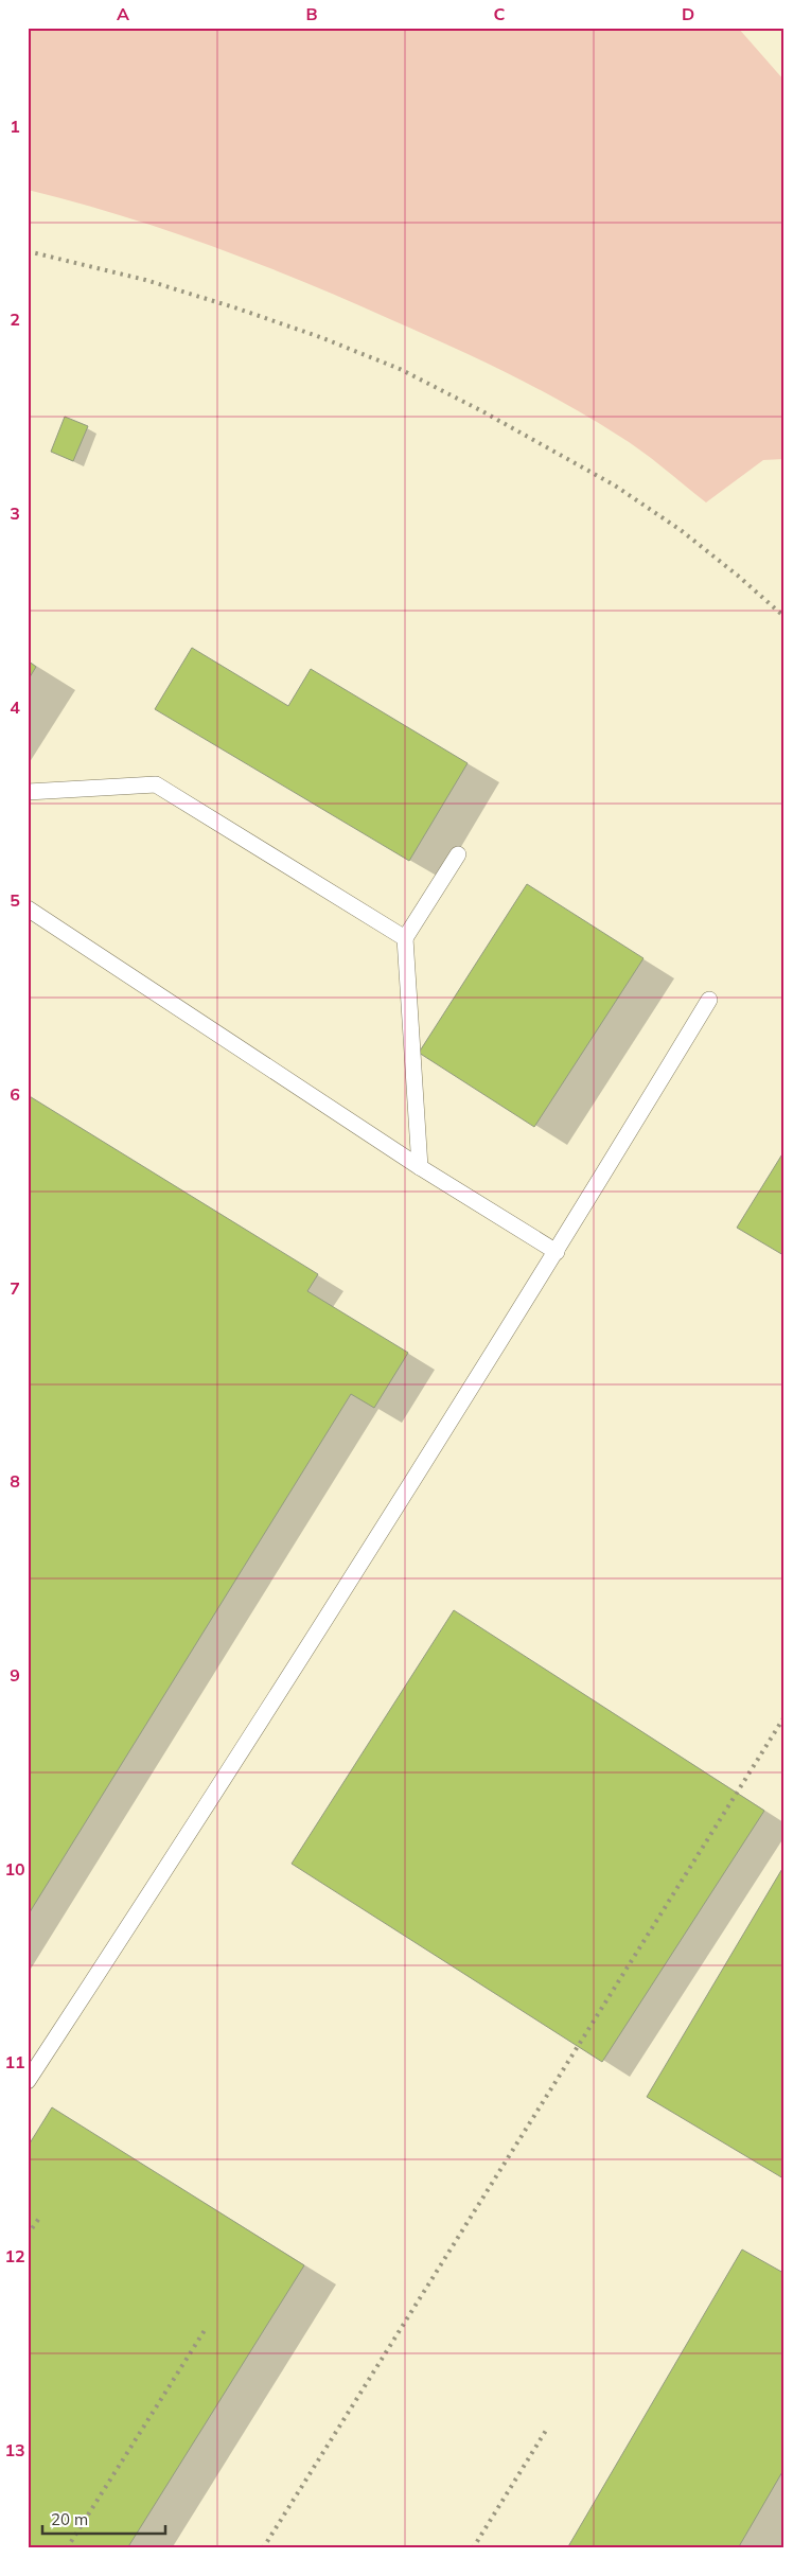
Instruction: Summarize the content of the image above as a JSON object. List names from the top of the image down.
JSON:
{
  "scale_bar": "20 m",
  "grid": {
    "columns": [
      "A",
      "B",
      "C",
      "D"
    ],
    "rows": [
      "1",
      "2",
      "3",
      "4",
      "5",
      "6",
      "7",
      "8",
      "9",
      "10",
      "11",
      "12",
      "13"
    ]
  }
}
